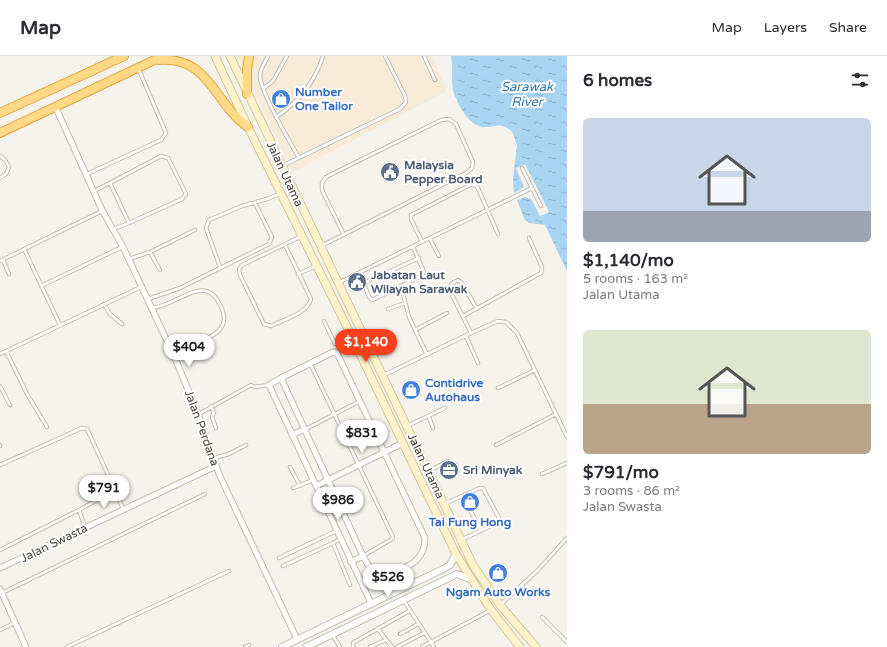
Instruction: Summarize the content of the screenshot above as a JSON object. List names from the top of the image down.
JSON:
{
  "streets": {
    "main road": ["Jalan Utama"],
    "street": ["Jalan Perdana", "Jalan Swasta"]
  },
  "crossings": [
    ["Jalan Perdana", "Jalan Swasta"]
  ],
  "water": ["Sarawak River"],
  "places": {
    "shop": [
      "Number One Tailor",
      "Contidrive Autohaus",
      "Tai Fung Hong",
      "Ngam Auto Works"
    ],
    "public building": ["Malaysia Pepper Board", "Jabatan Laut Wilayah Sarawak"],
    "office": ["Sri Minyak"]
  },
  "page": {
    "header": "Map",
    "nav": ["Map", "Layers", "Share"],
    "heading": "6 homes",
    "list": [
      {
        "name": "$1,140/mo",
        "note": "5 rooms · 163 m² · Jalan Utama"
      },
      {
        "name": "$791/mo",
        "note": "3 rooms · 86 m² · Jalan Swasta"
      }
    ],
    "price": [
      "$1,140",
      "$404",
      "$831",
      "$791",
      "$986",
      "$526"
    ]
  }
}
